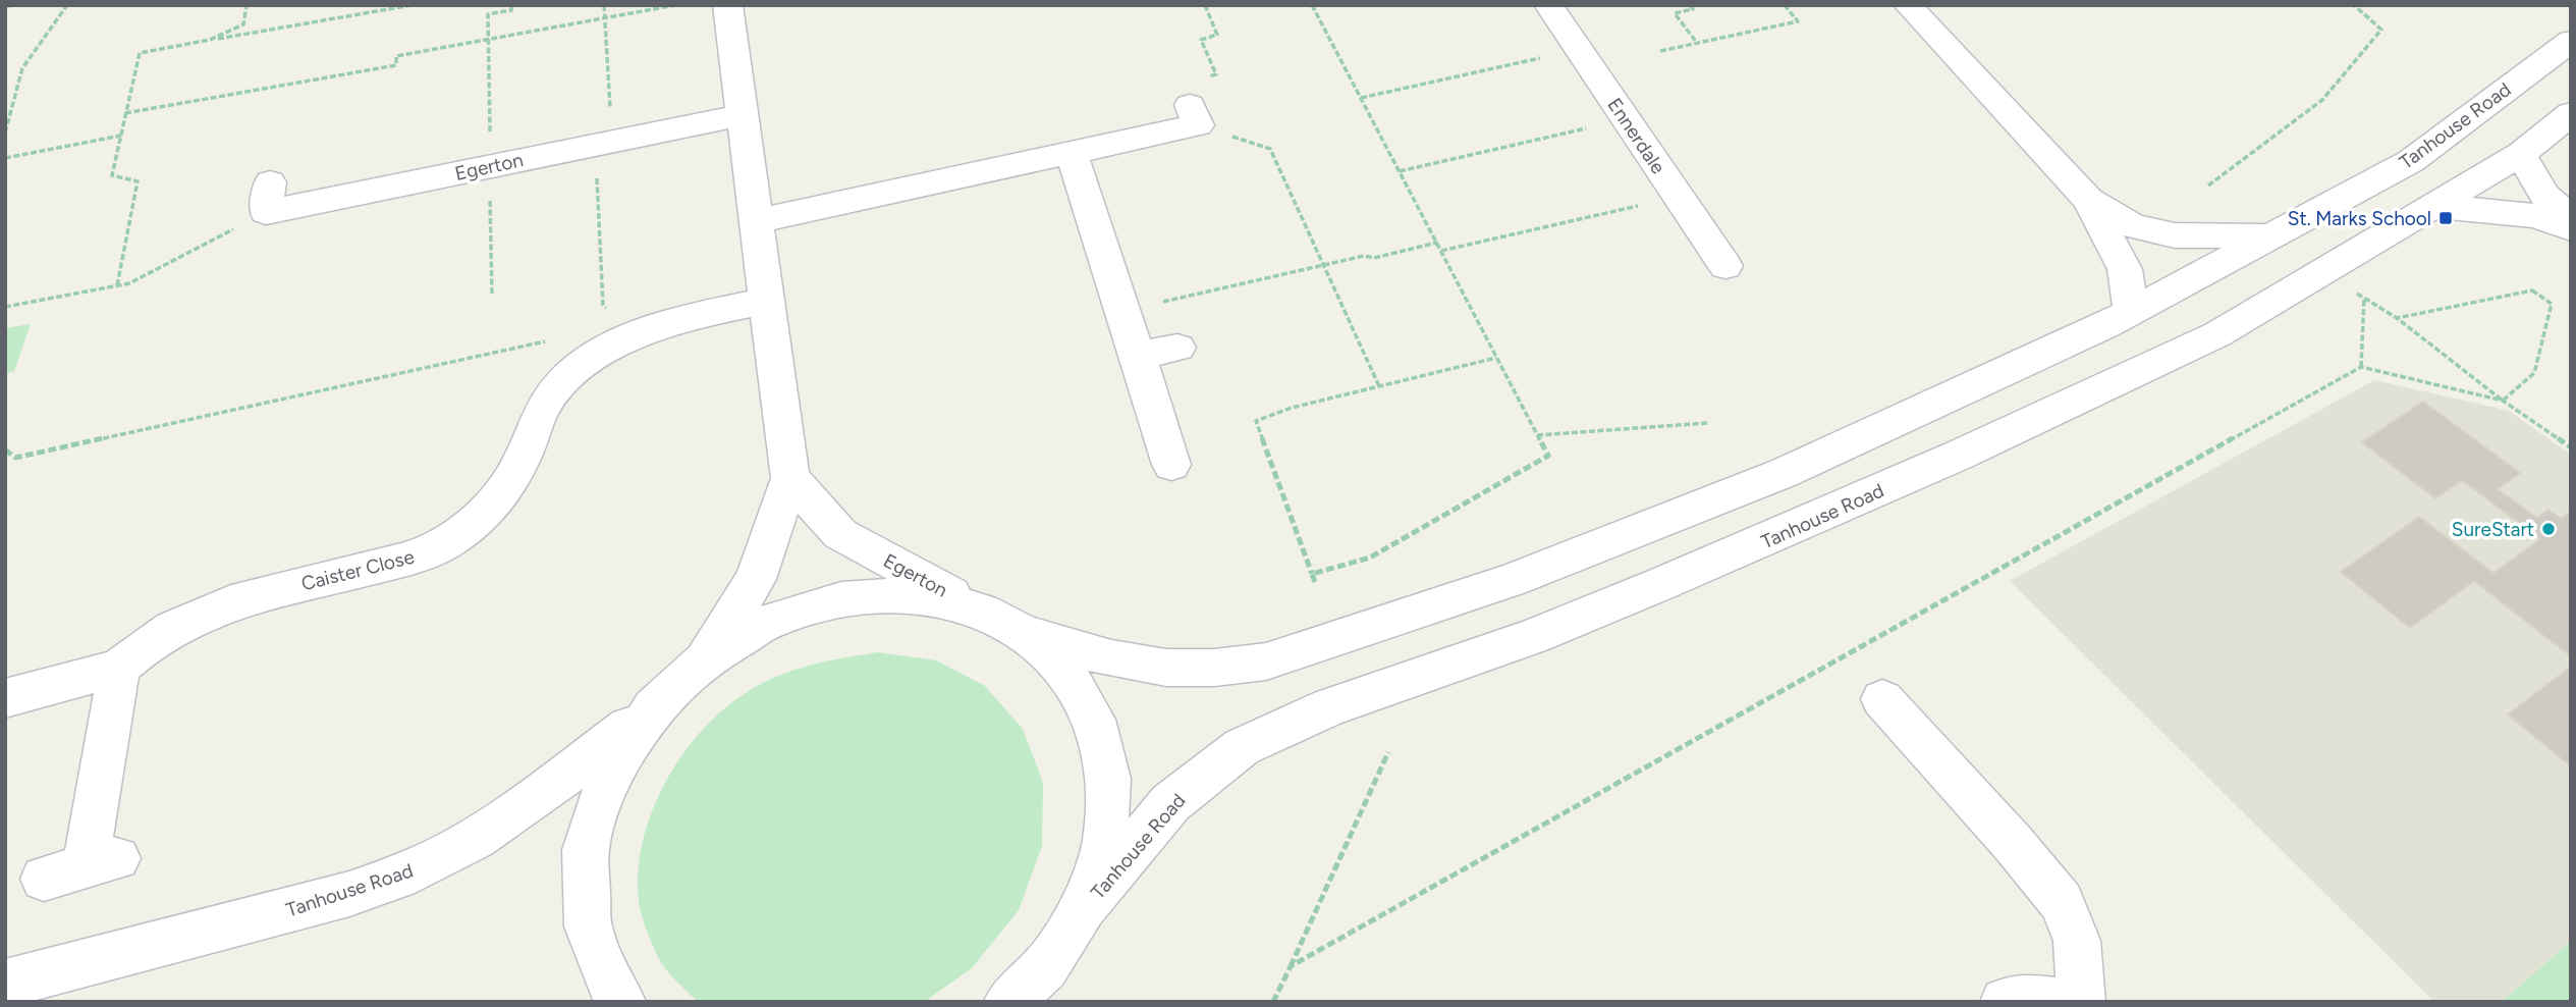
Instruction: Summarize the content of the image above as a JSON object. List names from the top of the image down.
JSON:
{
  "streets": {
    "street": [
      "Tanhouse Road",
      "Ennerdale",
      "Egerton",
      "Caister Close"
    ]
  },
  "crossings": [
    ["Tanhouse Road", "Egerton"]
  ],
  "places": {
    "transit": ["St. Marks School"],
    "other": ["SureStart"]
  }
}
